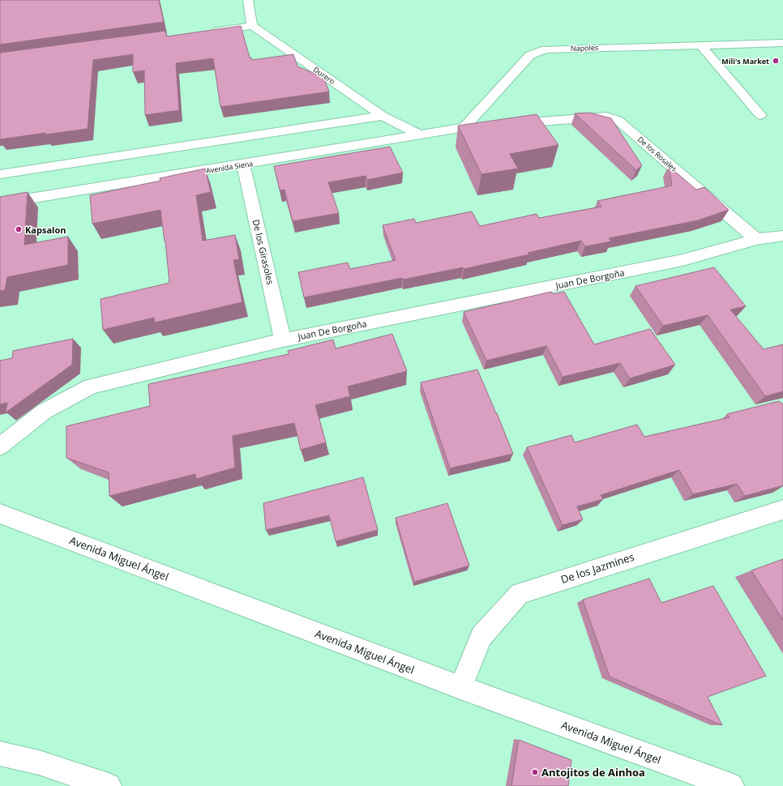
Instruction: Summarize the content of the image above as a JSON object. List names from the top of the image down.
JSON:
{
  "streets": {
    "street": [
      "Napoles",
      "Durero",
      "De los Rosales",
      "Avenida Siena",
      "De los Girasoles",
      "Juan De Borgoña",
      "Avenida Miguel Ángel",
      "De los Jazmines"
    ]
  },
  "crossings": [
    ["Napoles", "De los Rosales"],
    ["Durero", "Avenida Siena"],
    ["De los Rosales", "Juan De Borgoña"],
    ["Avenida Siena", "De los Girasoles"],
    ["De los Girasoles", "Juan De Borgoña"],
    ["Avenida Miguel Ángel", "De los Jazmines"]
  ],
  "places": ["Mili's Market", "Kapsalon", "Antojitos de Ainhoa"]
}
